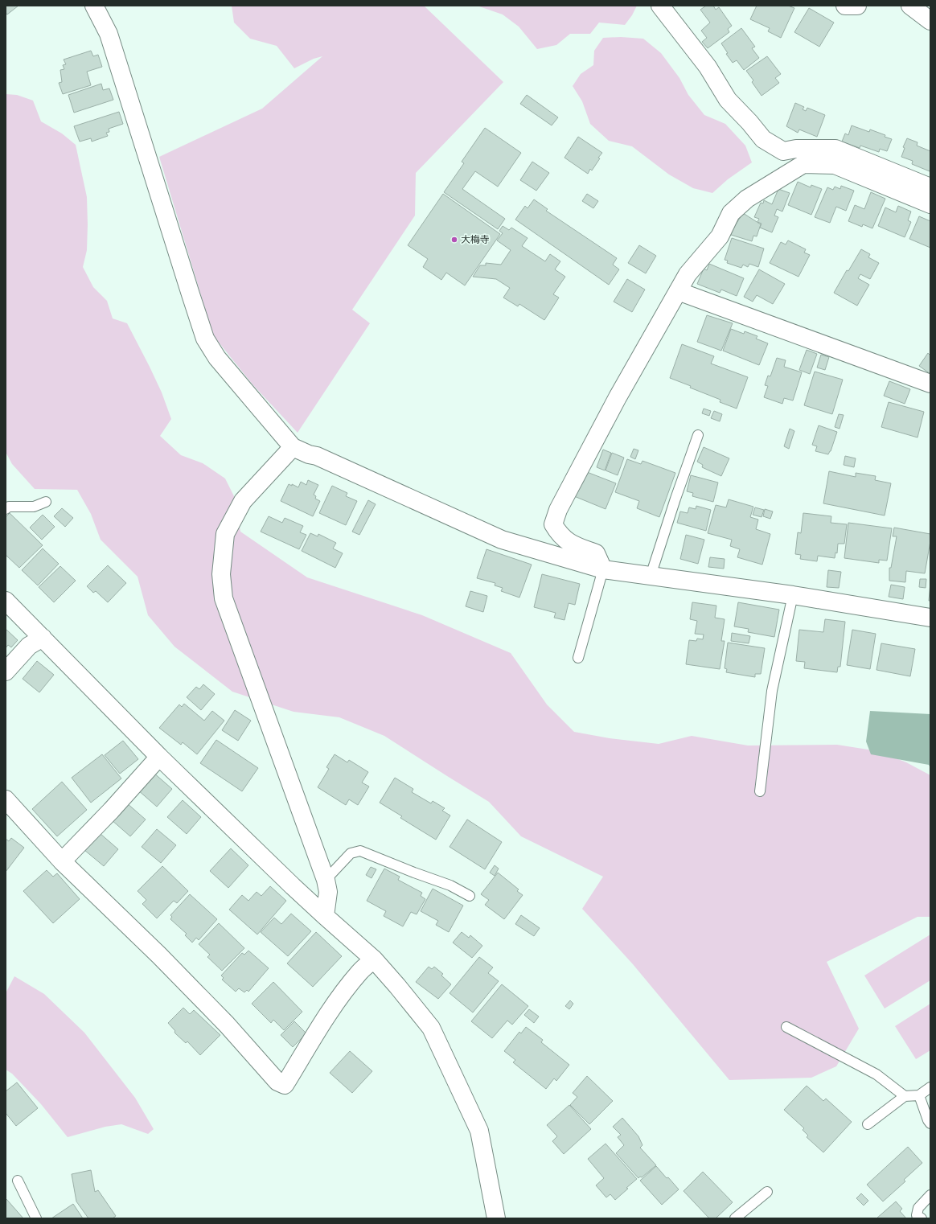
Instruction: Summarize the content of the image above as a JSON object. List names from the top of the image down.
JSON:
{
  "places": ["大梅寺"]
}
